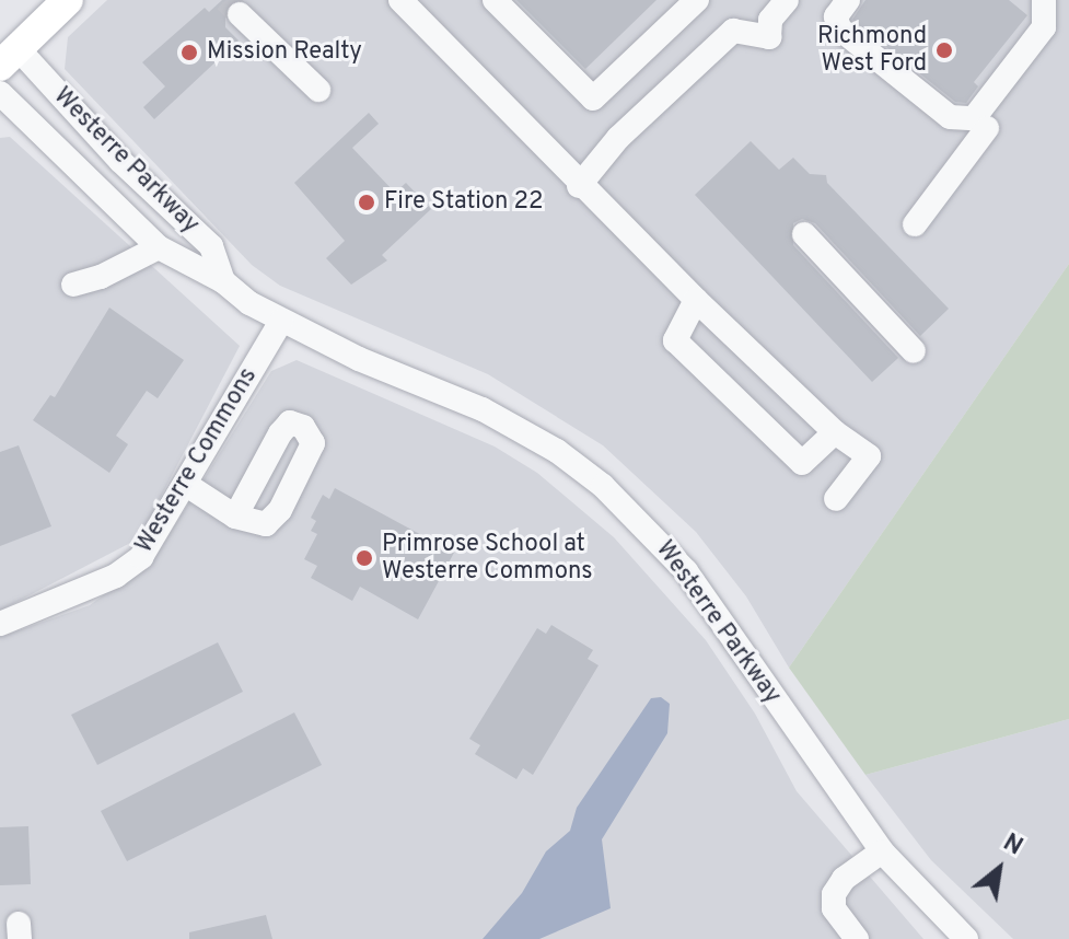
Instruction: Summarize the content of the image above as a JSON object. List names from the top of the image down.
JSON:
{
  "streets": {
    "street": ["Westerre Parkway", "Westerre Commons"]
  },
  "crossings": [
    ["Westerre Parkway", "Westerre Commons"]
  ],
  "places": [
    "Richmond West Ford",
    "Mission Realty",
    "Fire Station 22",
    "Primrose School at Westerre Commons"
  ],
  "north": "top right"
}
